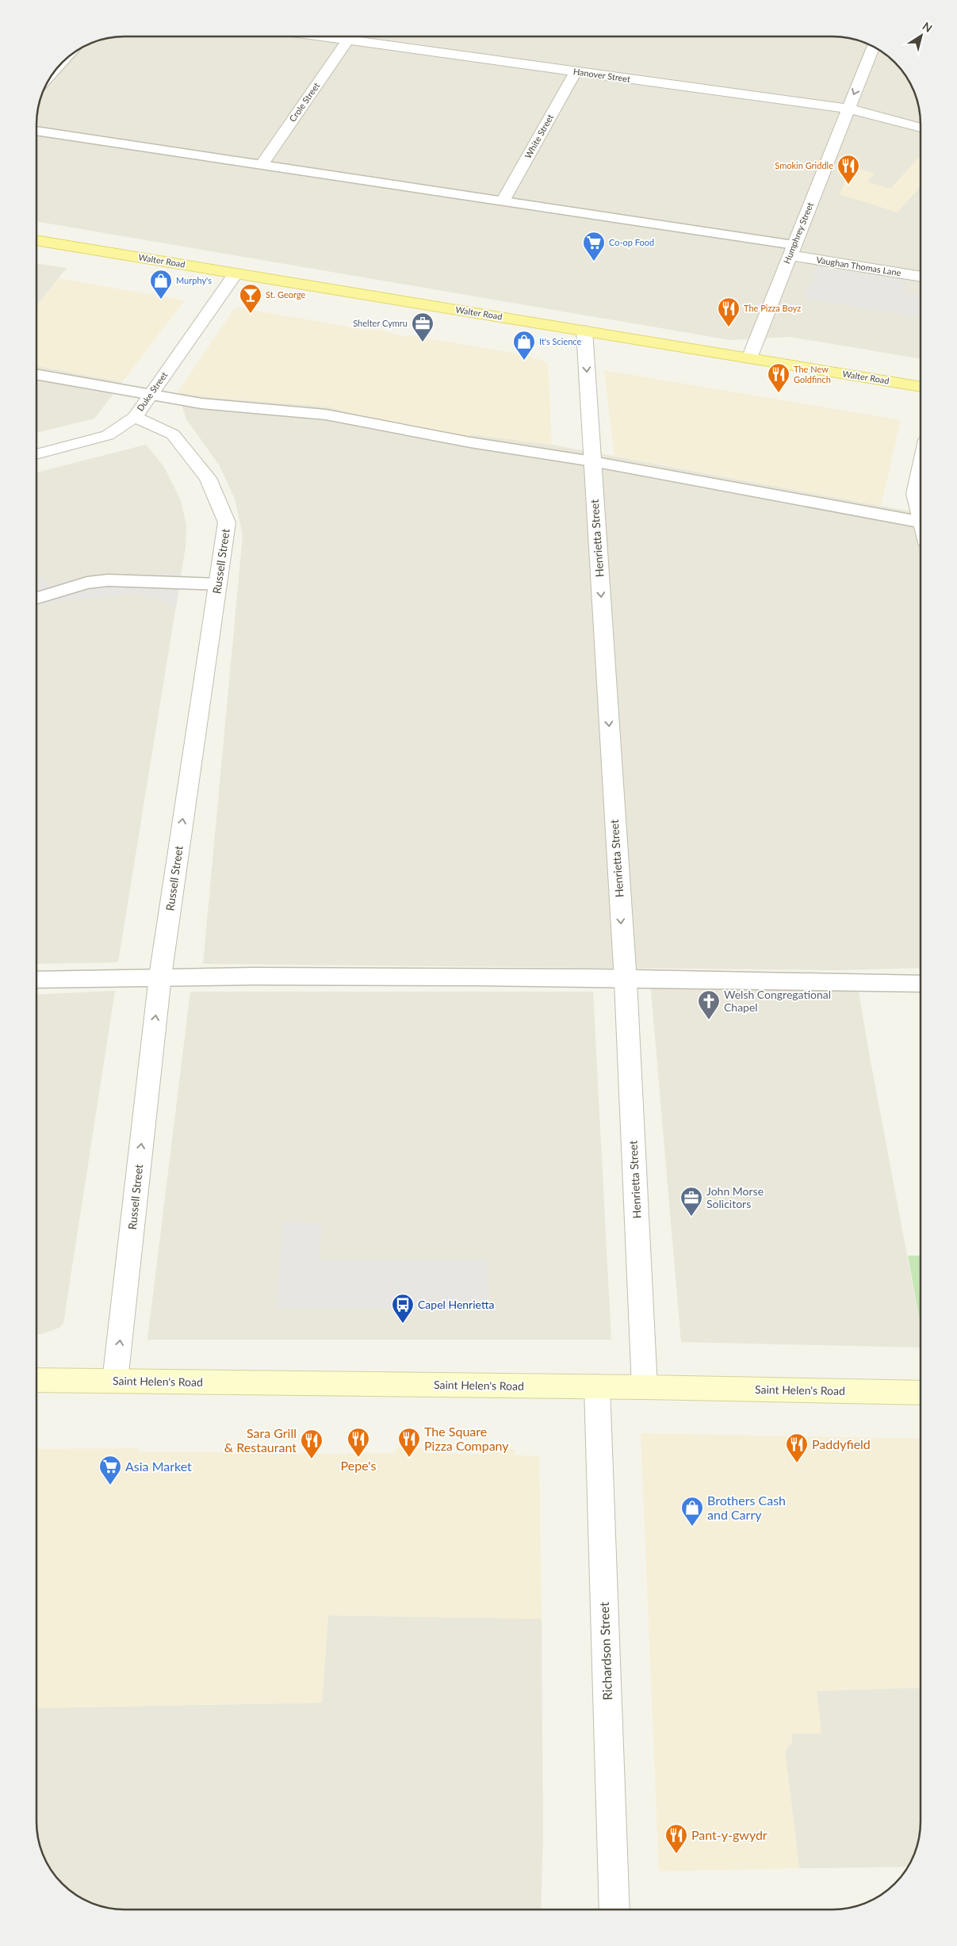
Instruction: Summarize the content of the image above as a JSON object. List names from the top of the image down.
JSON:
{
  "streets": {
    "main road": ["Walter Road", "Saint Helen's Road"],
    "street": [
      "Hanover Street",
      "Crole Street",
      "White Street",
      "Humphrey Street",
      "Vaughan Thomas Lane",
      "Duke Street",
      "Henrietta Street",
      "Russell Street",
      "Richardson Street"
    ]
  },
  "crossings": [
    ["Hanover Street", "Crole Street"],
    ["Hanover Street", "White Street"],
    ["Hanover Street", "Humphrey Street"],
    ["Humphrey Street", "Walter Road"],
    ["Humphrey Street", "Vaughan Thomas Lane"],
    ["Walter Road", "Duke Street"],
    ["Walter Road", "Henrietta Street"],
    ["Duke Street", "Russell Street"],
    ["Henrietta Street", "Saint Helen's Road"],
    ["Russell Street", "Saint Helen's Road"],
    ["Saint Helen's Road", "Richardson Street"]
  ],
  "one_way": ["Henrietta Street", "Russell Street"],
  "places": {
    "restaurant": [
      "Smokin Griddle",
      "The Pizza Boyz",
      "The New Goldfinch",
      "Pepe's",
      "The Square Pizza Company",
      "Sara Grill & Restaurant",
      "Paddyfield",
      "Pant-y-gwydr"
    ],
    "supermarket": ["Co-op Food", "Asia Market"],
    "shop": ["Murphy's", "It's Science", "Brothers Cash and Carry"],
    "bar": ["St. George"],
    "office": ["Shelter Cymru", "John Morse Solicitors"],
    "church": ["Welsh Congregational Chapel"],
    "bus stop": ["Capel Henrietta"]
  },
  "north": "top right"
}
